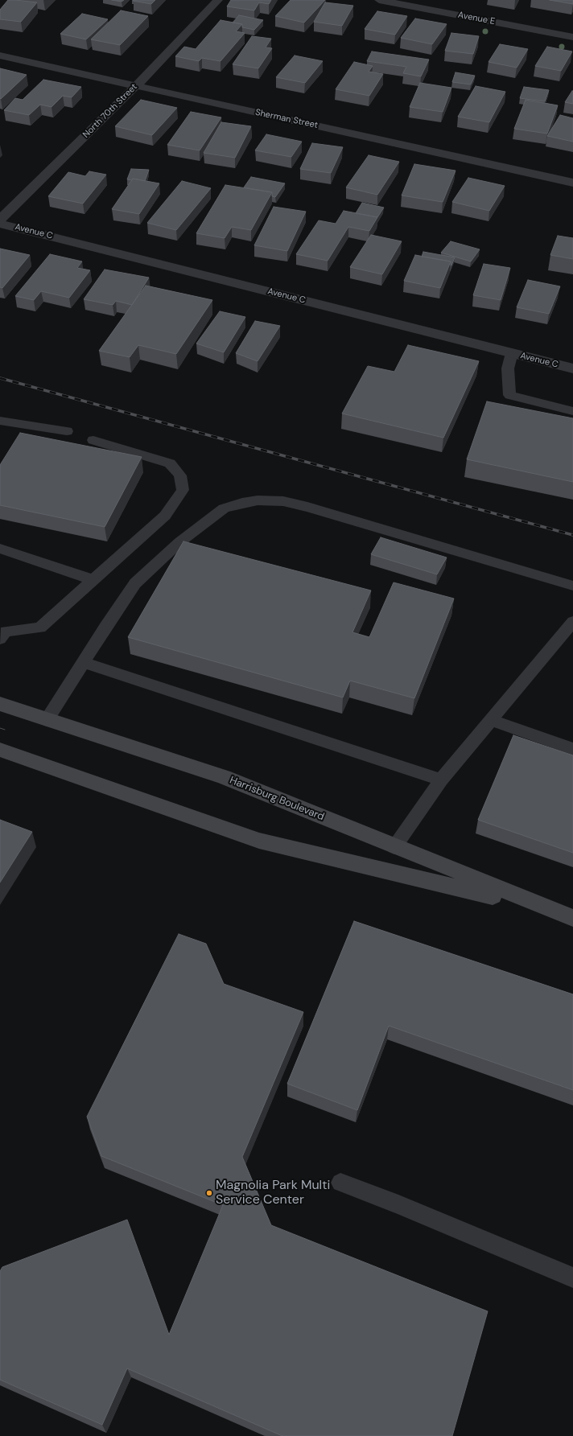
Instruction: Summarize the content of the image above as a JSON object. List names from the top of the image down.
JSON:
{
  "streets": {
    "main road": ["Harrisburg Boulevard"],
    "street": [
      "Avenue E",
      "North 70th Street",
      "Sherman Street",
      "Avenue C"
    ]
  },
  "crossings": [
    ["North 70th Street", "Sherman Street"]
  ],
  "places": ["Magnolia Park Multi Service Center"]
}
